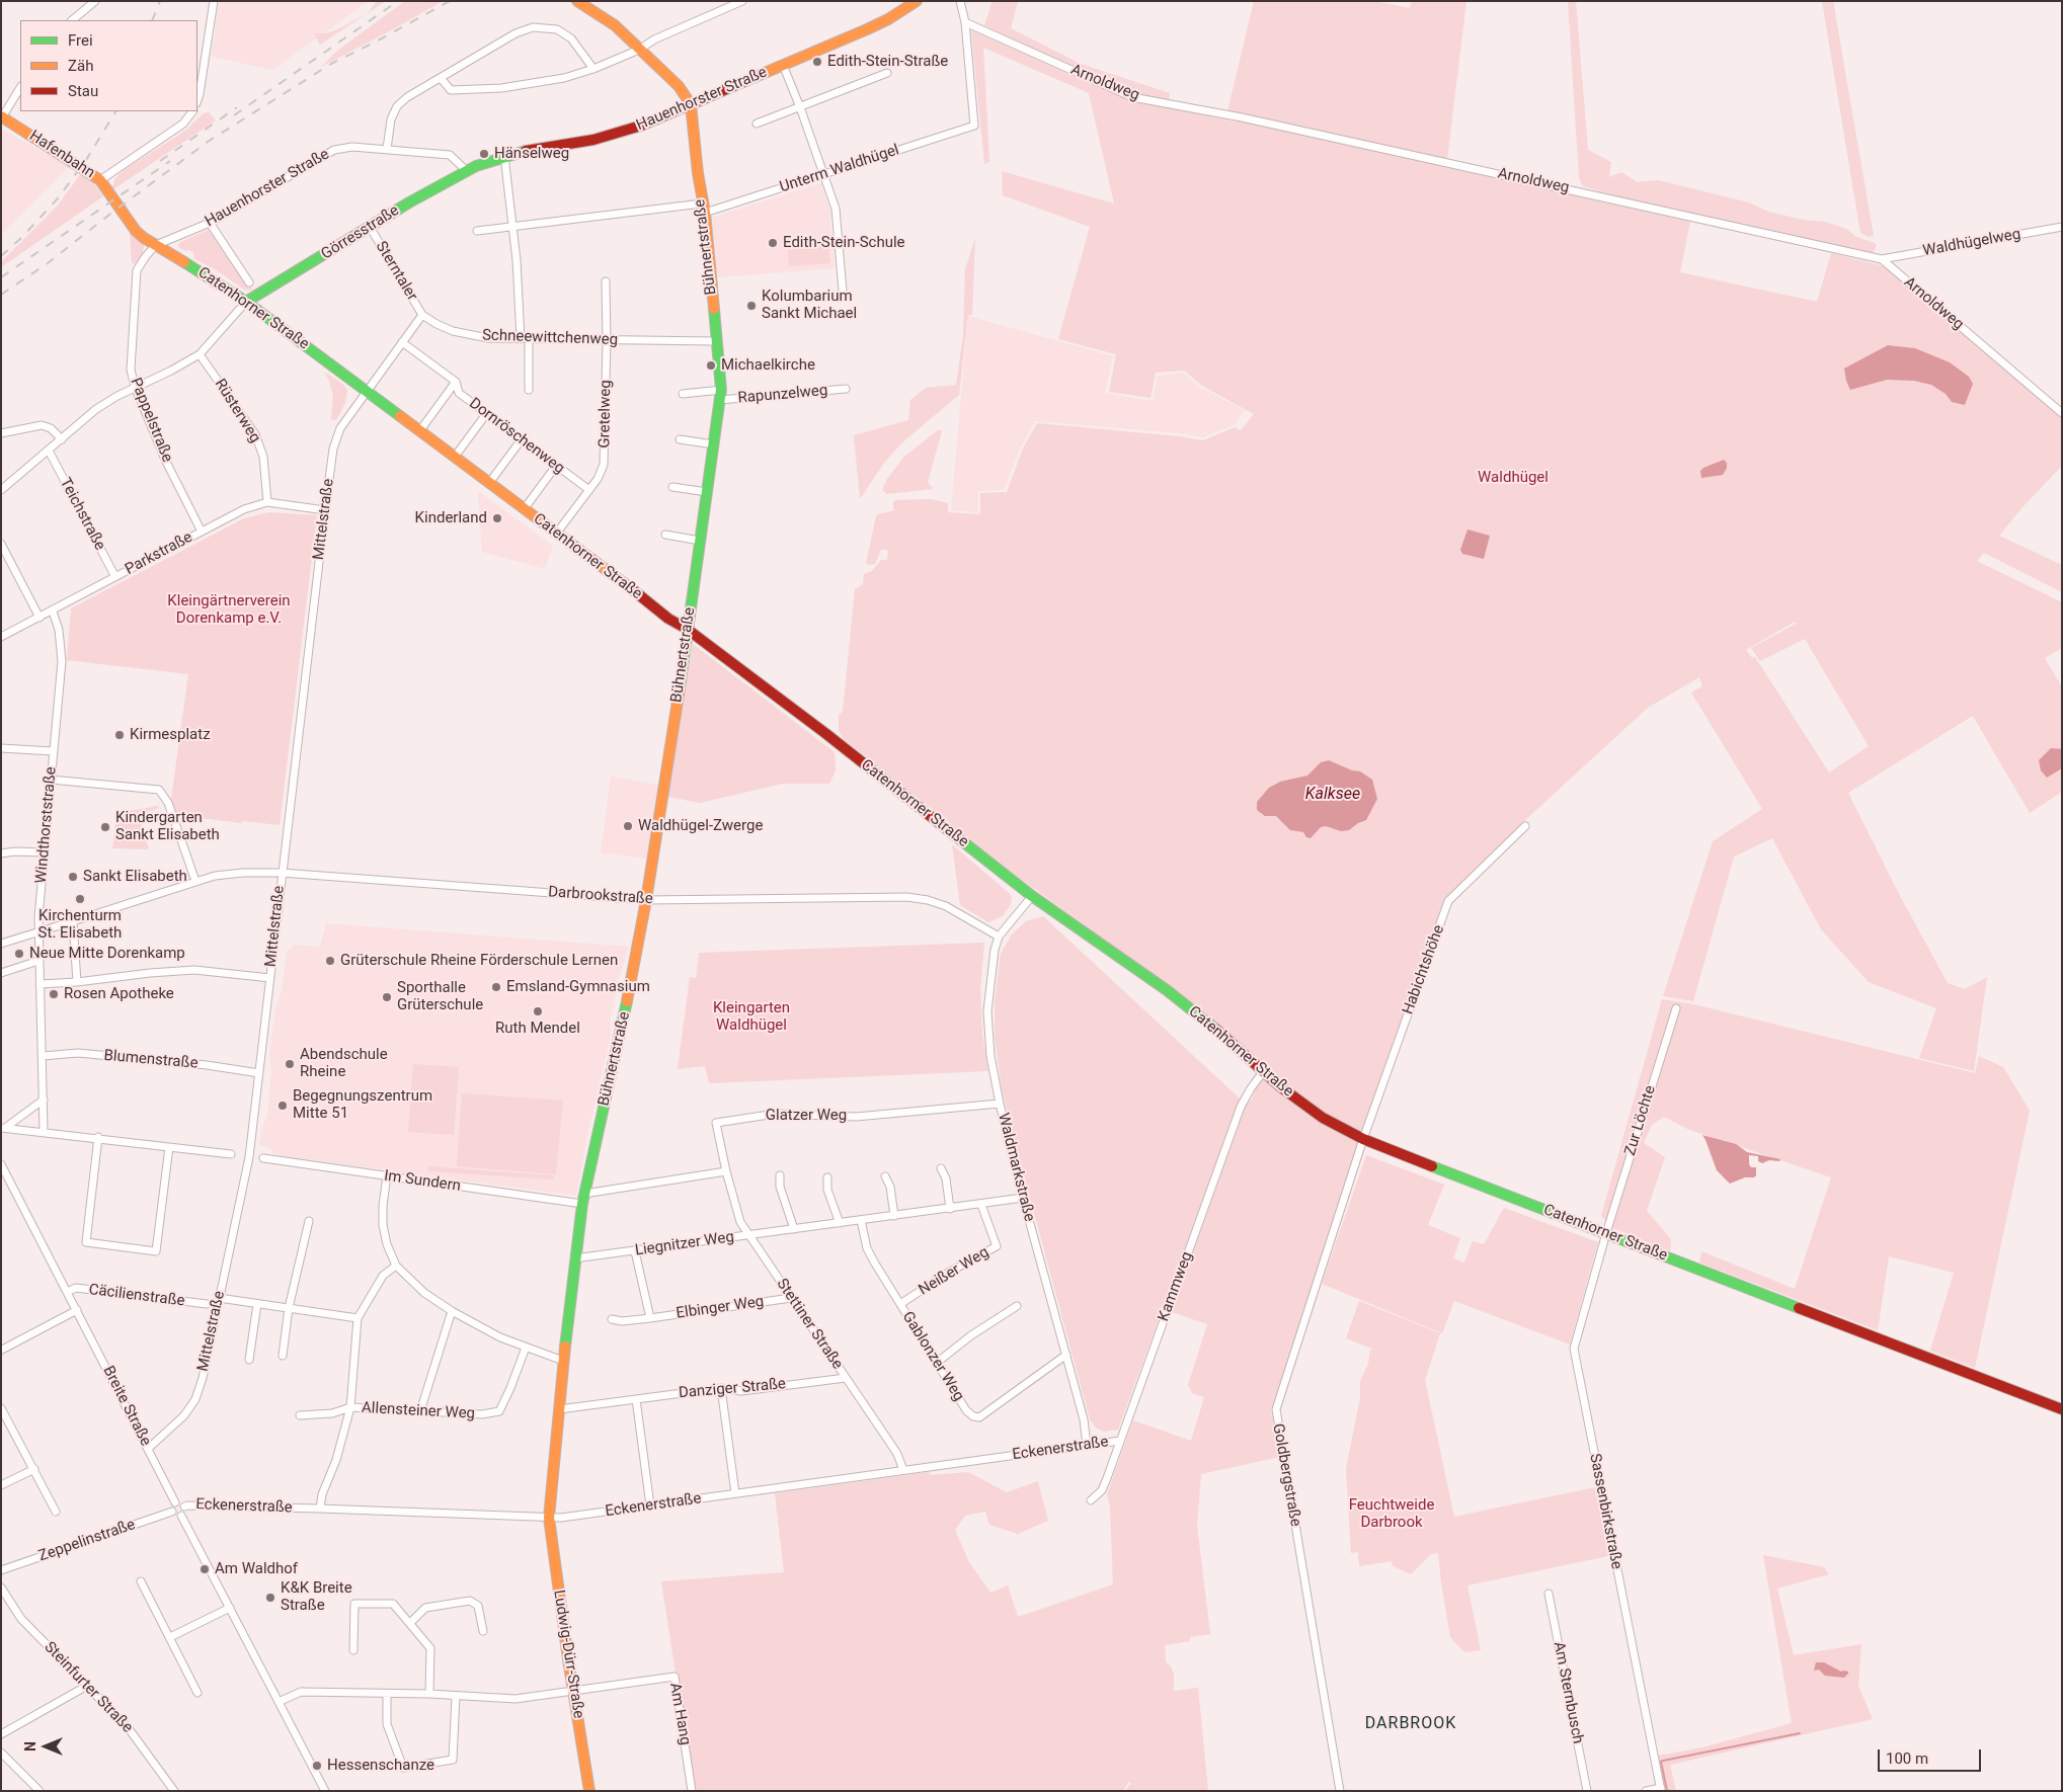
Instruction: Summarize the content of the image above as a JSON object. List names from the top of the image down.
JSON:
{
  "streets": {
    "street": [
      "Arnoldweg",
      "Hauenhorster Straße",
      "Hafenbahn",
      "Unterm Waldhügel",
      "Görresstraße",
      "Waldhügelweg",
      "Bühnertstraße",
      "Sterntaler",
      "Catenhorner Straße",
      "Schneewittchenweg",
      "Rapunzelweg",
      "Rüsterweg",
      "Gretelweg",
      "Pappelstraße",
      "Dornröschenweg",
      "Teichstraße",
      "Mittelstraße",
      "Parkstraße",
      "Windthorststraße",
      "Darbrookstraße",
      "Habichtshöhe",
      "Blumenstraße",
      "Glatzer Weg",
      "Zur Löchte",
      "Waldmarkstraße",
      "Im Sundern",
      "Liegnitzer Weg",
      "Neißer Weg",
      "Kammweg",
      "Cäcilienstraße",
      "Elbinger Weg",
      "Stettiner Straße",
      "Gablonzer Weg",
      "Danziger Straße",
      "Breite Straße",
      "Allensteiner Weg",
      "Eckenerstraße",
      "Goldbergstraße",
      "Sassenbirkstraße",
      "Zeppelinstraße",
      "Ludwig-Dürr-Straße",
      "Steinfurter Straße",
      "Am Sternbusch",
      "Am Hang"
    ]
  },
  "crossings": [
    ["Arnoldweg", "Unterm Waldhügel"],
    ["Arnoldweg", "Waldhügelweg"],
    ["Hauenhorster Straße", "Hafenbahn"],
    ["Hauenhorster Straße", "Görresstraße"],
    ["Hauenhorster Straße", "Bühnertstraße"],
    ["Hauenhorster Straße", "Catenhorner Straße"],
    ["Hauenhorster Straße", "Pappelstraße"],
    ["Hafenbahn", "Catenhorner Straße"],
    ["Hafenbahn", "Pappelstraße"],
    ["Unterm Waldhügel", "Bühnertstraße"],
    ["Görresstraße", "Sterntaler"],
    ["Görresstraße", "Catenhorner Straße"],
    ["Bühnertstraße", "Catenhorner Straße"],
    ["Bühnertstraße", "Schneewittchenweg"],
    ["Bühnertstraße", "Rapunzelweg"],
    ["Bühnertstraße", "Darbrookstraße"],
    ["Bühnertstraße", "Im Sundern"],
    ["Bühnertstraße", "Liegnitzer Weg"],
    ["Bühnertstraße", "Danziger Straße"],
    ["Bühnertstraße", "Eckenerstraße"],
    ["Bühnertstraße", "Ludwig-Dürr-Straße"],
    ["Sterntaler", "Schneewittchenweg"],
    ["Catenhorner Straße", "Gretelweg"],
    ["Catenhorner Straße", "Pappelstraße"],
    ["Catenhorner Straße", "Dornröschenweg"],
    ["Catenhorner Straße", "Mittelstraße"],
    ["Catenhorner Straße", "Habichtshöhe"],
    ["Catenhorner Straße", "Zur Löchte"],
    ["Catenhorner Straße", "Waldmarkstraße"],
    ["Catenhorner Straße", "Kammweg"],
    ["Catenhorner Straße", "Goldbergstraße"],
    ["Catenhorner Straße", "Sassenbirkstraße"],
    ["Schneewittchenweg", "Gretelweg"],
    ["Rüsterweg", "Parkstraße"],
    ["Gretelweg", "Dornröschenweg"],
    ["Pappelstraße", "Parkstraße"],
    ["Teichstraße", "Parkstraße"],
    ["Mittelstraße", "Parkstraße"],
    ["Mittelstraße", "Darbrookstraße"],
    ["Mittelstraße", "Blumenstraße"],
    ["Mittelstraße", "Breite Straße"],
    ["Parkstraße", "Windthorststraße"],
    ["Windthorststraße", "Darbrookstraße"],
    ["Windthorststraße", "Blumenstraße"],
    ["Darbrookstraße", "Waldmarkstraße"],
    ["Habichtshöhe", "Goldbergstraße"],
    ["Glatzer Weg", "Waldmarkstraße"],
    ["Glatzer Weg", "Stettiner Straße"],
    ["Zur Löchte", "Sassenbirkstraße"],
    ["Waldmarkstraße", "Liegnitzer Weg"],
    ["Waldmarkstraße", "Gablonzer Weg"],
    ["Waldmarkstraße", "Eckenerstraße"],
    ["Liegnitzer Weg", "Neißer Weg"],
    ["Liegnitzer Weg", "Stettiner Straße"],
    ["Liegnitzer Weg", "Gablonzer Weg"],
    ["Neißer Weg", "Gablonzer Weg"],
    ["Kammweg", "Eckenerstraße"],
    ["Cäcilienstraße", "Breite Straße"],
    ["Elbinger Weg", "Stettiner Straße"],
    ["Stettiner Straße", "Danziger Straße"],
    ["Stettiner Straße", "Eckenerstraße"],
    ["Breite Straße", "Eckenerstraße"],
    ["Breite Straße", "Zeppelinstraße"],
    ["Eckenerstraße", "Zeppelinstraße"],
    ["Eckenerstraße", "Ludwig-Dürr-Straße"],
    ["Ludwig-Dürr-Straße", "Am Hang"]
  ],
  "districts": ["DARBROOK"],
  "water": ["Kalksee"],
  "parks": [
    "Waldhügel",
    "Kleingärtnerverein Dorenkamp e.V.",
    "Kleingarten Waldhügel",
    "Feuchtweide Darbrook"
  ],
  "places": [
    "Edith-Stein-Straße",
    "Hänselweg",
    "Edith-Stein-Schule",
    "Kolumbarium Sankt Michael",
    "Michaelkirche",
    "Kinderland",
    "Kirmesplatz",
    "Waldhügel-Zwerge",
    "Kindergarten Sankt Elisabeth",
    "Sankt Elisabeth",
    "Kirchenturm St. Elisabeth",
    "Neue Mitte Dorenkamp",
    "Grüterschule Rheine Förderschule Lernen",
    "Emsland-Gymnasium",
    "Rosen Apotheke",
    "Sporthalle Grüterschule",
    "Ruth Mendel",
    "Abendschule Rheine",
    "Begegnungszentrum Mitte 51",
    "Am Waldhof",
    "K&K Breite Straße",
    "Hessenschanze"
  ],
  "legend": ["Frei", "Zäh", "Stau"],
  "scale_bar": "100 m",
  "north": "left"
}
